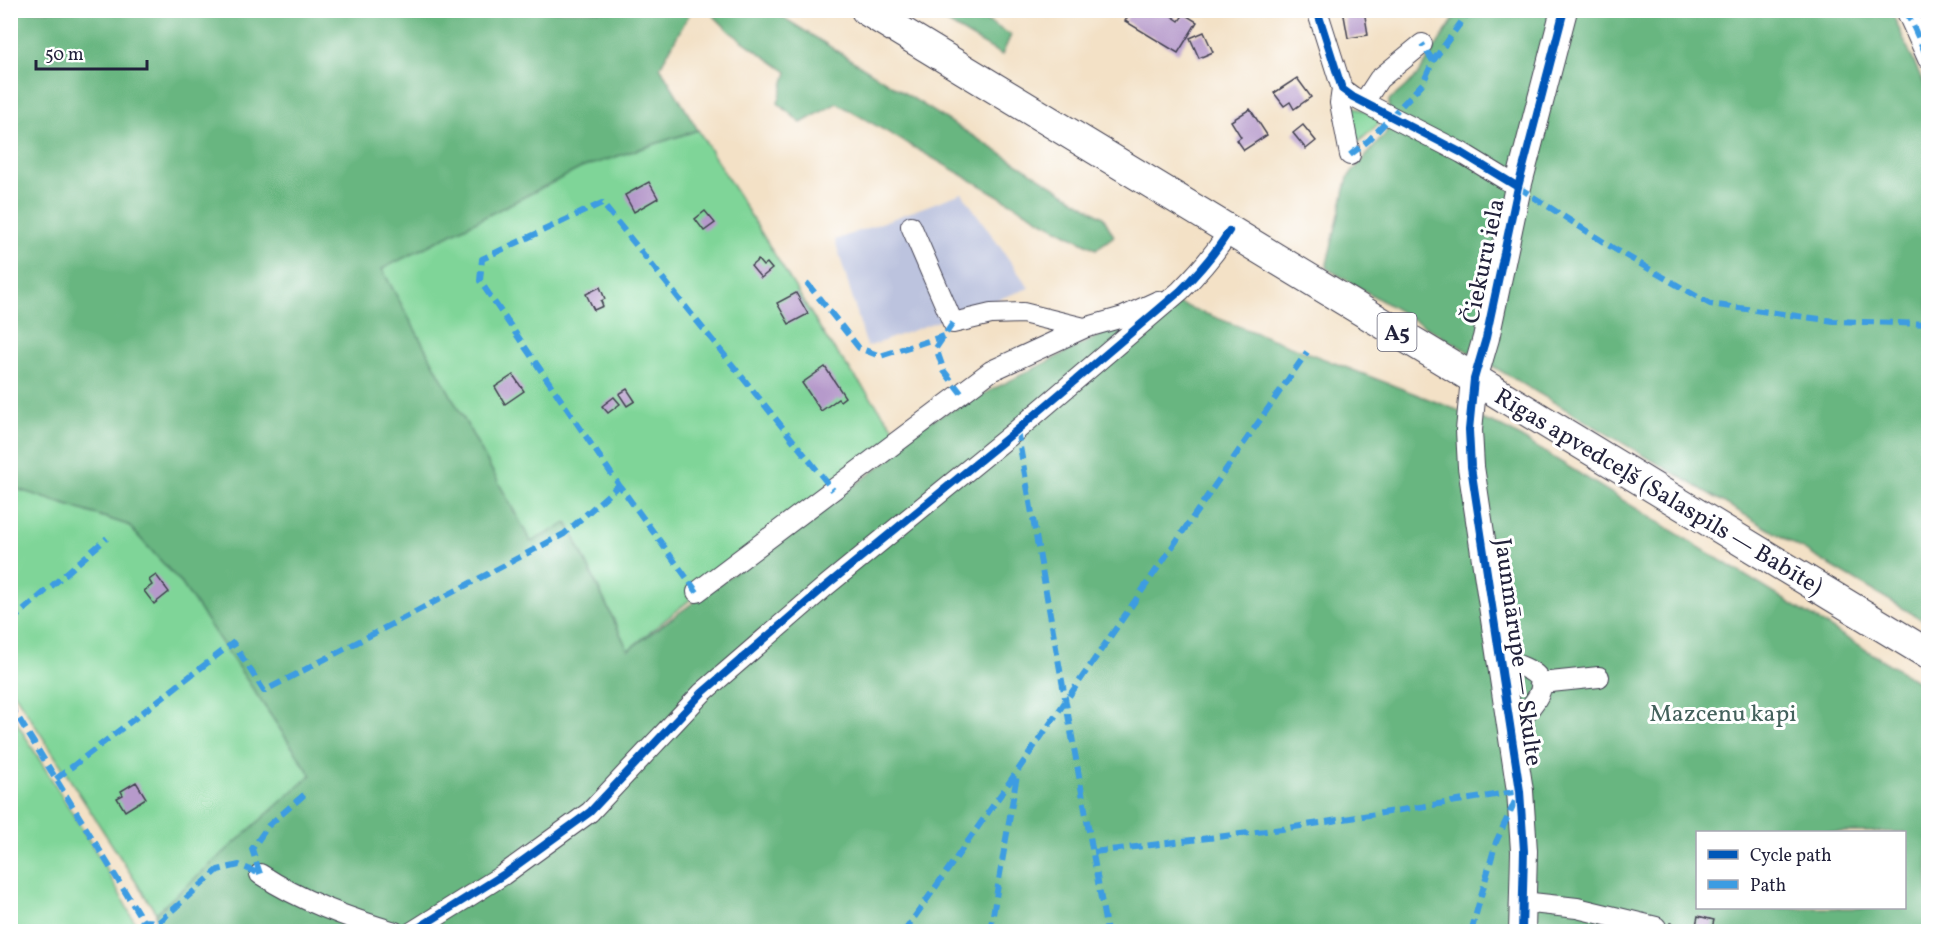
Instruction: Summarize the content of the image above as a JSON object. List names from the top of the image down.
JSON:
{
  "streets": {
    "highway": ["A5", "Rīgas apvedceļš (Salaspils — Babīte)"],
    "main road": ["Čiekuru iela", "Jaunmārupe — Skulte"]
  },
  "crossings": [
    ["Čiekuru iela", "Rīgas apvedceļš (Salaspils — Babīte)"],
    ["Čiekuru iela", "Jaunmārupe — Skulte"],
    ["Rīgas apvedceļš (Salaspils — Babīte)", "Jaunmārupe — Skulte"]
  ],
  "parks": ["Mazcenu kapi"],
  "legend": ["Cycle path", "Path"],
  "scale_bar": "50 m"
}
